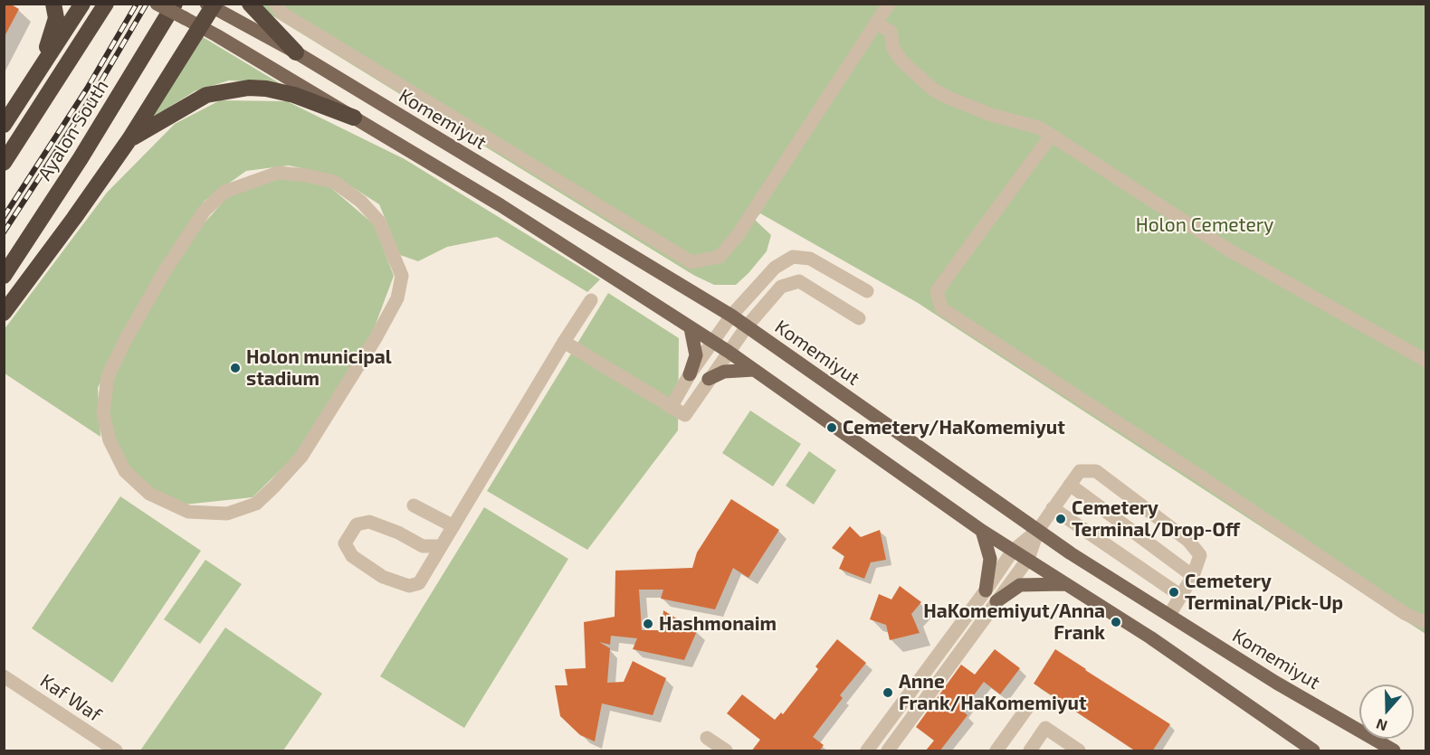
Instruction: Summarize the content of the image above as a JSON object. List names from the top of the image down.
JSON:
{
  "streets": {
    "highway": ["Ayalon South"],
    "main road": ["Komemiyut"],
    "street": ["Kaf Waf"]
  },
  "parks": ["Holon Cemetery"],
  "places": [
    "Holon municipal stadium",
    "Cemetery/HaKomemiyut",
    "Cemetery Terminal/Drop-Off",
    "Cemetery Terminal/Pick-Up",
    "HaKomemiyut/Anna Frank",
    "Hashmonaim",
    "Anne Frank/HaKomemiyut"
  ],
  "north": "bottom"
}
